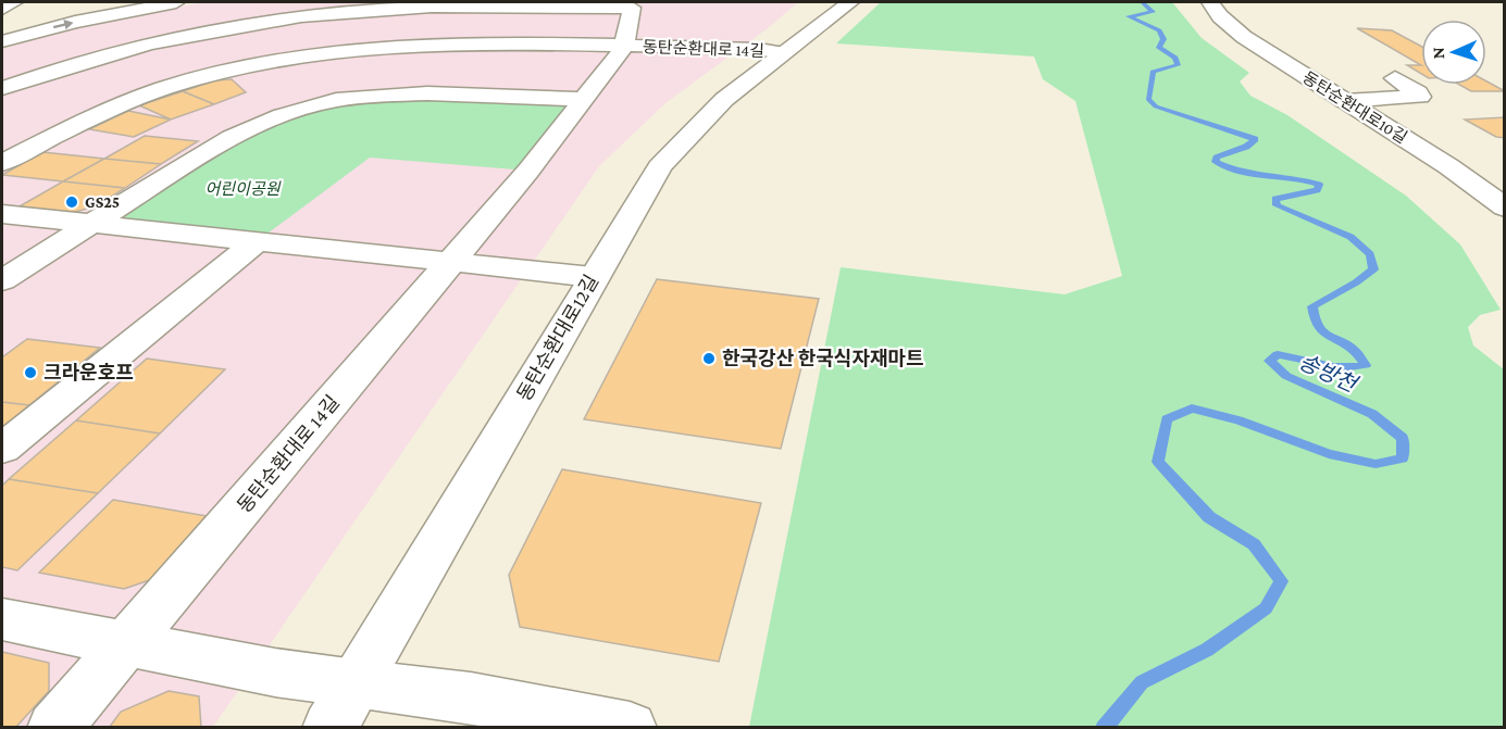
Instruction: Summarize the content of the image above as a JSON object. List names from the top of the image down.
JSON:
{
  "streets": {
    "main road": ["동탄순환대로 14길", "동탄순환대로10길", "동탄순환대로12길"]
  },
  "crossings": [
    ["동탄순환대로 14길", "동탄순환대로12길"]
  ],
  "water": ["송방천"],
  "parks": ["어린이공원"],
  "places": ["GS25", "한국강산 한국식자재마트", "크라운호프"],
  "north": "left"
}
